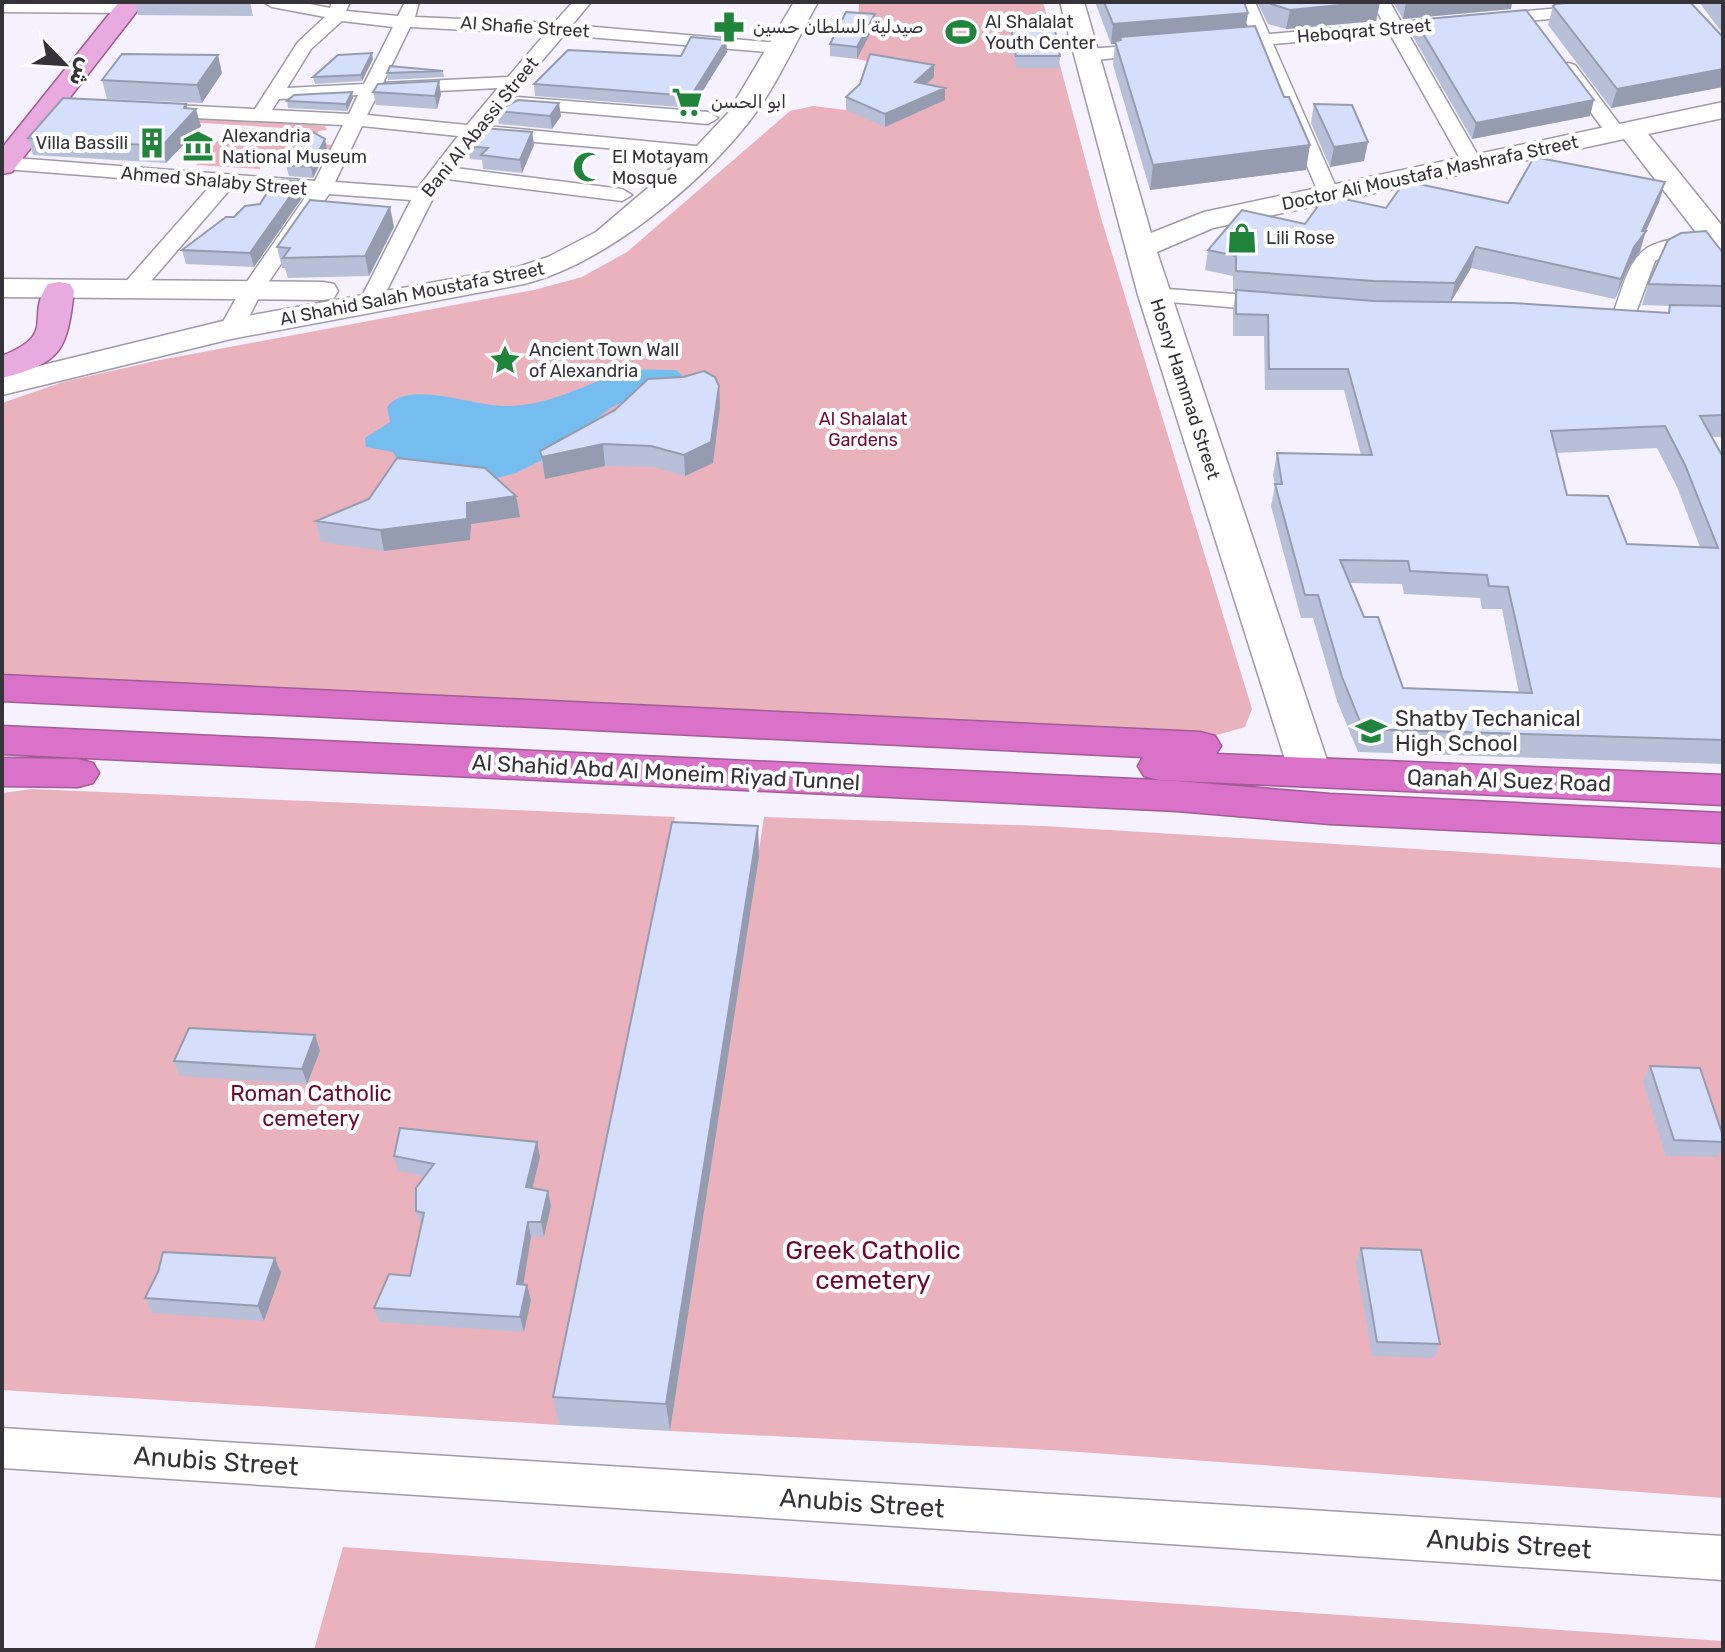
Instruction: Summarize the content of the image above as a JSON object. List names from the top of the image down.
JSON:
{
  "streets": {
    "highway": ["Al Shahid Abd Al Moneim Riyad Tunnel", "Qanah Al Suez Road"],
    "main road": ["Doctor Ali Moustafa Mashrafa Street", "Al Shahid Salah Moustafa Street", "Hosny Hammad Street"],
    "street": [
      "Al Shafie Street",
      "Heboqrat Street",
      "Bani Al Abassi Street",
      "Ahmed Shalaby Street",
      "Anubis Street"
    ]
  },
  "crossings": [
    ["Al Shafie Street", "Bani Al Abassi Street"],
    ["Al Shafie Street", "Al Shahid Salah Moustafa Street"],
    ["Heboqrat Street", "Hosny Hammad Street"],
    ["Bani Al Abassi Street", "Ahmed Shalaby Street"],
    ["Bani Al Abassi Street", "Al Shahid Salah Moustafa Street"],
    ["Doctor Ali Moustafa Mashrafa Street", "Hosny Hammad Street"],
    ["Hosny Hammad Street", "Al Shahid Abd Al Moneim Riyad Tunnel"],
    ["Hosny Hammad Street", "Qanah Al Suez Road"],
    ["Al Shahid Abd Al Moneim Riyad Tunnel", "Qanah Al Suez Road"]
  ],
  "parks": ["Al Shalalat Gardens", "Roman Catholic cemetery", "Greek Catholic cemetery"],
  "places": {
    "pharmacy": ["صيدلية السلطان حسين"],
    "sports": ["Al Shalalat Youth Center"],
    "supermarket": ["ابو الحسن"],
    "building": ["Villa Bassili"],
    "museum": ["Alexandria National Museum"],
    "mosque": ["El Motayam Mosque"],
    "shop": ["Lili Rose"],
    "place": ["Ancient Town Wall of Alexandria"],
    "school or university": ["Shatby Techanical High School"]
  },
  "north": "bottom right"
}
